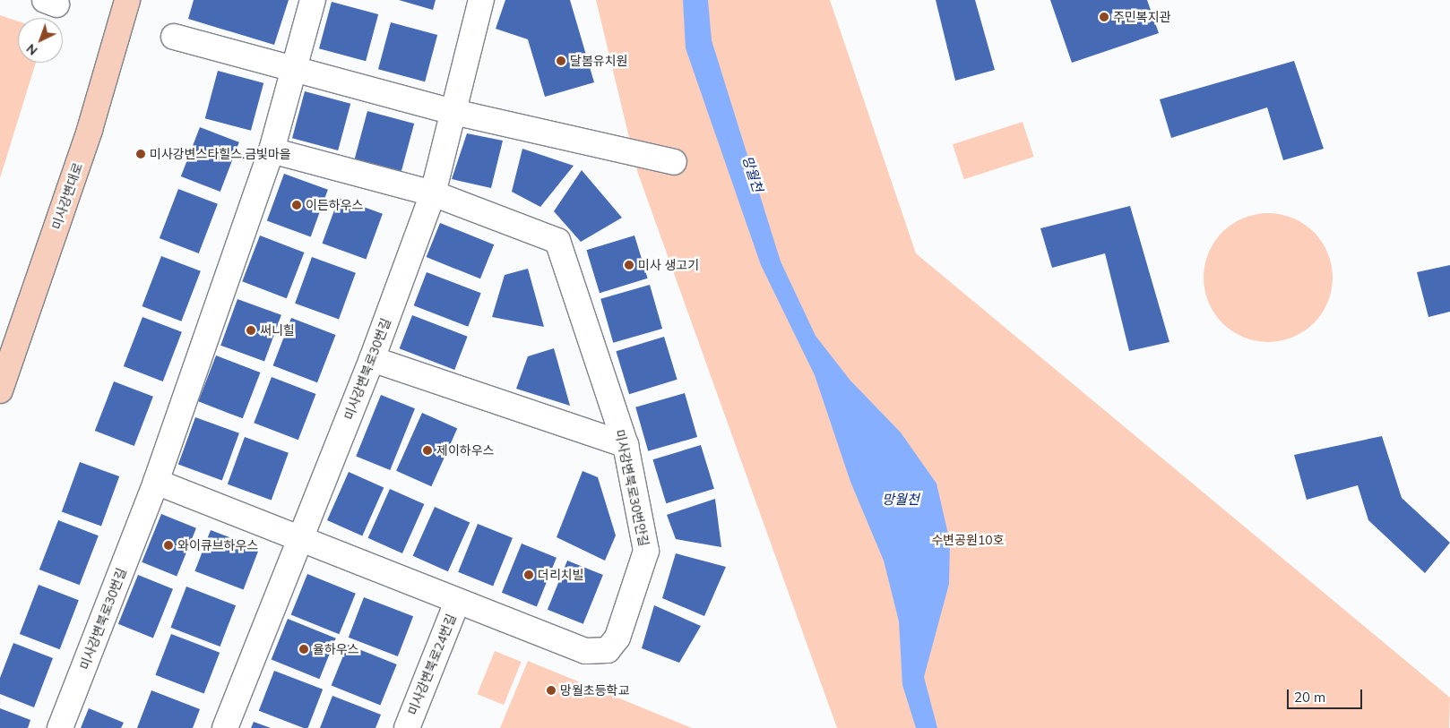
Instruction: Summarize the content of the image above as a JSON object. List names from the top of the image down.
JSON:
{
  "streets": {
    "main road": ["미사강변대로"],
    "street": ["미사강변북로30번길", "미사강변북로30번안길", "미사강변북로24번길"]
  },
  "crossings": [
    ["미사강변북로30번길", "미사강변북로30번안길"],
    ["미사강변북로30번안길", "미사강변북로24번길"]
  ],
  "water": ["망월천"],
  "parks": ["수변공원10호"],
  "places": [
    "주민복지관",
    "달봄유치원",
    "미사강변스타힐스.금빛마을",
    "이든하우스",
    "미사 생고기",
    "써니힐",
    "제이하우스",
    "와이큐브하우스",
    "더리치빌",
    "율하우스",
    "망월초등학교"
  ],
  "scale_bar": "20 m",
  "north": "bottom left"
}
